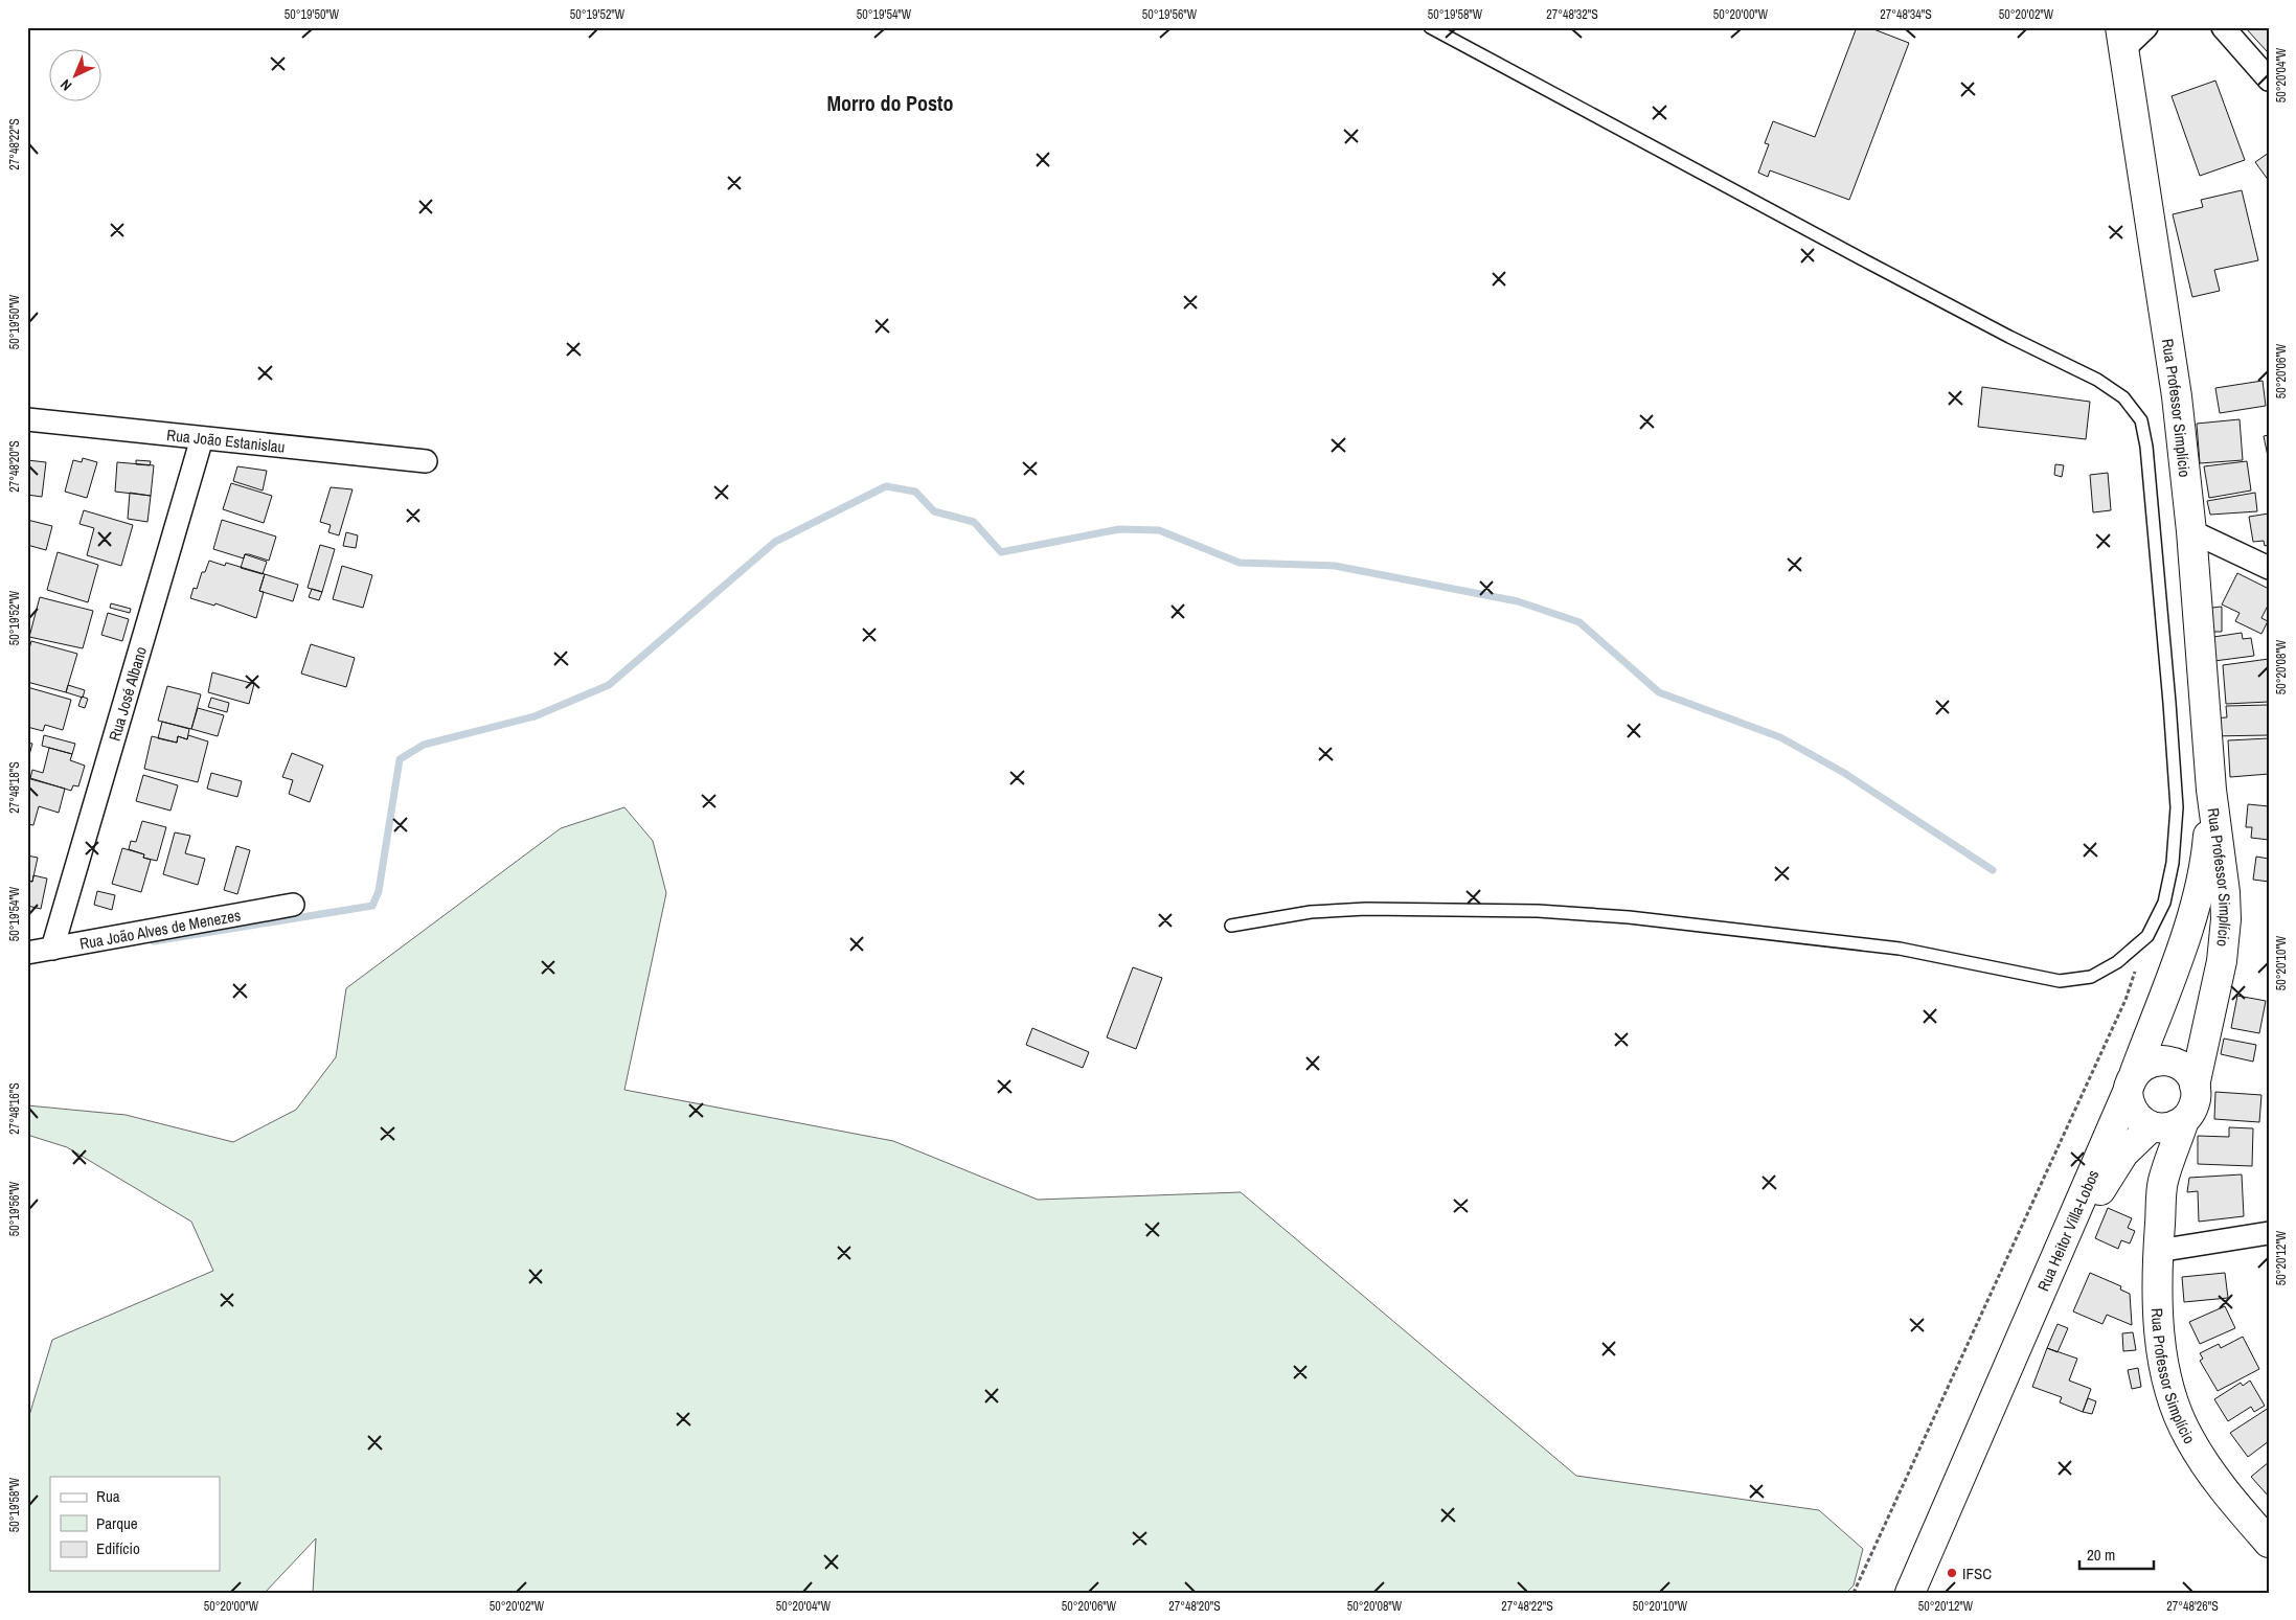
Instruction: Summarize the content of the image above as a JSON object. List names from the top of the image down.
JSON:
{
  "streets": {
    "street": [
      "Rua Professor Simplício",
      "Rua João Estanislau",
      "Rua José Albano",
      "Rua João Alves de Menezes",
      "Rua Heitor Villa-Lobos"
    ]
  },
  "crossings": [
    ["Rua Professor Simplício", "Rua Heitor Villa-Lobos"],
    ["Rua João Estanislau", "Rua José Albano"],
    ["Rua José Albano", "Rua João Alves de Menezes"]
  ],
  "districts": ["Morro do Posto"],
  "places": ["IFSC"],
  "legend": ["Rua", "Parque", "Edifício"],
  "scale_bar": "20 m",
  "north": "bottom left",
  "coordinates": [
    "50°19'50\"W",
    "50°19'52\"W",
    "50°19'54\"W",
    "50°19'56\"W",
    "50°19'58\"W",
    "27°48'32\"S",
    "50°20'00\"W",
    "27°48'34\"S",
    "50°20'02\"W",
    "50°20'04\"W",
    "27°48'22\"S",
    "50°20'06\"W",
    "27°48'20\"S",
    "50°20'08\"W",
    "27°48'18\"S",
    "50°20'10\"W",
    "27°48'16\"S",
    "50°20'12\"W",
    "27°48'26\"S"
  ]
}
